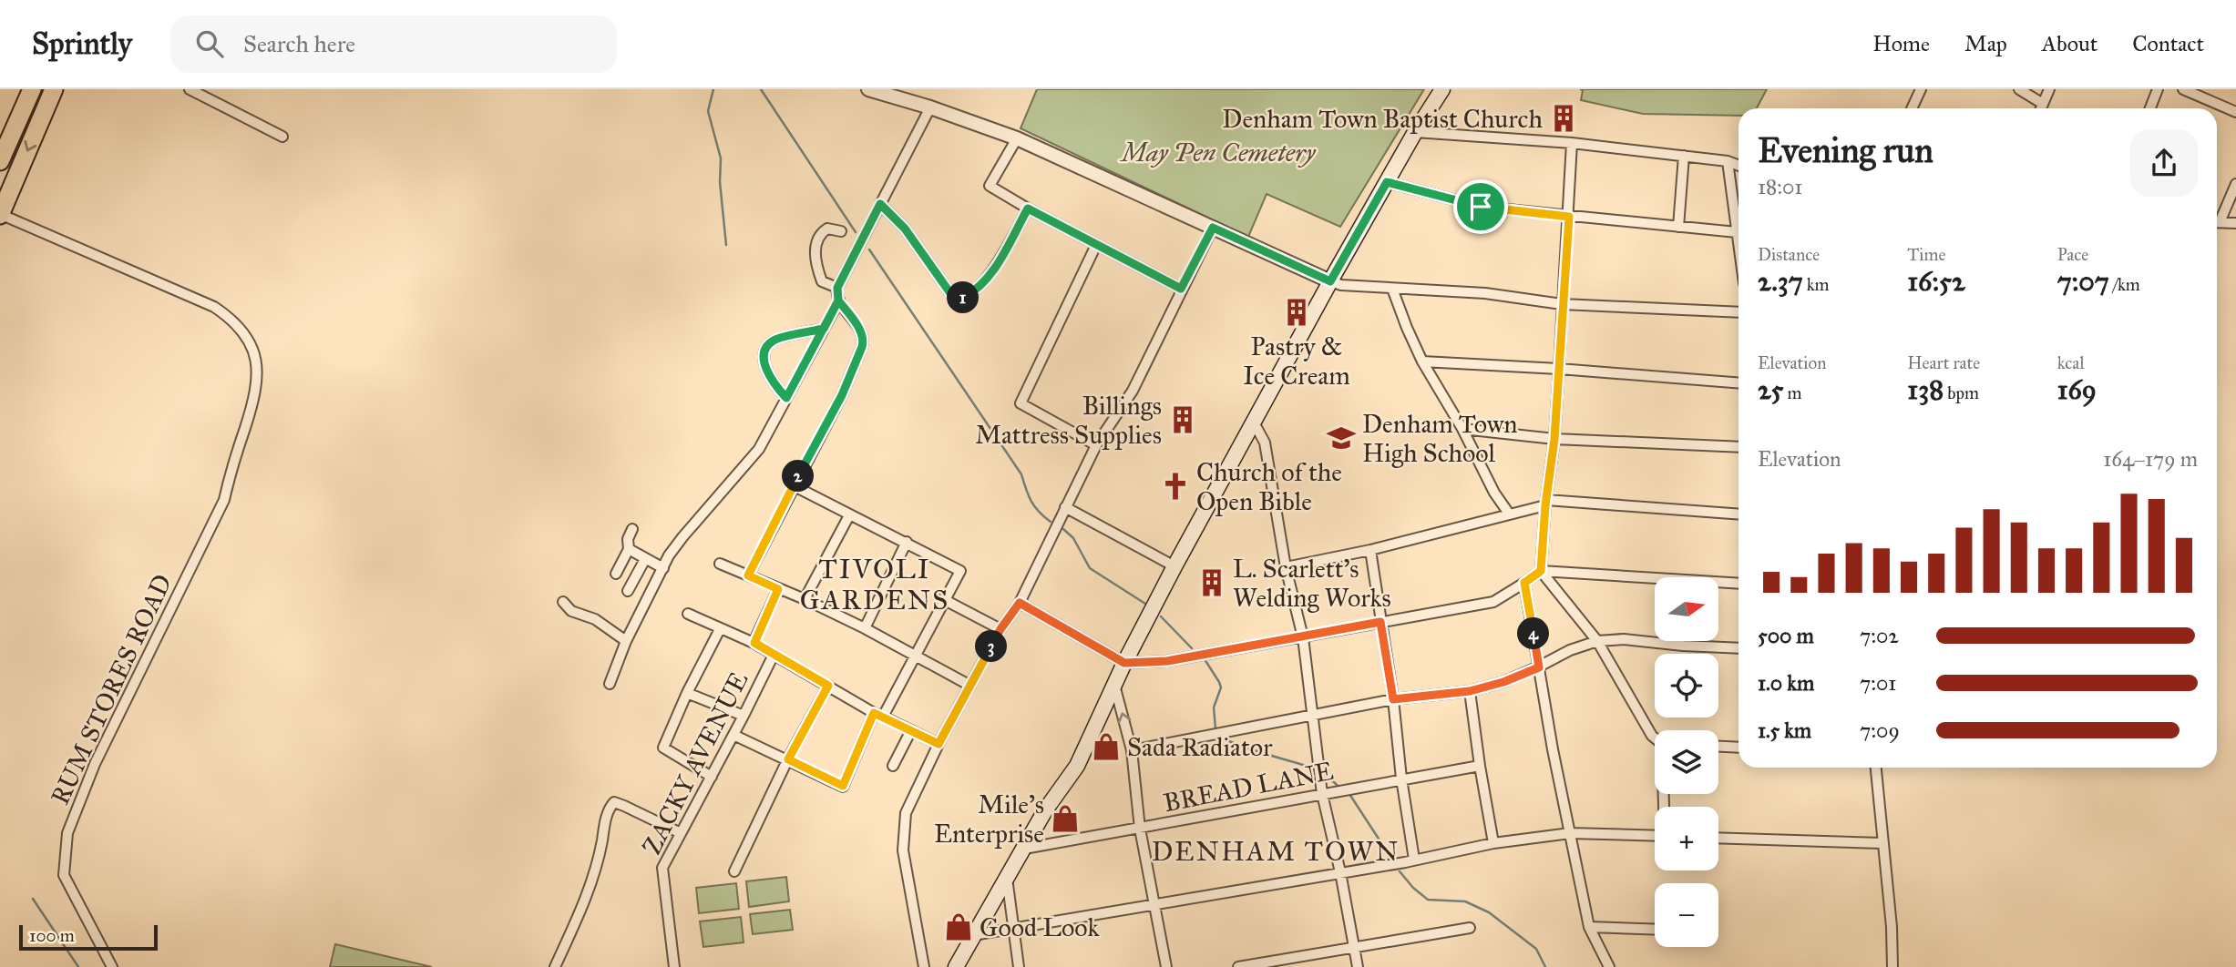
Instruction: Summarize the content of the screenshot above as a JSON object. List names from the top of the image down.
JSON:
{
  "streets": {
    "street": ["RUM STORES ROAD", "ZACKY AVENUE", "BREAD LANE"]
  },
  "districts": ["TIVOLI GARDENS", "DENHAM TOWN"],
  "parks": ["May Pen Cemetery"],
  "places": {
    "building": [
      "Denham Town Baptist Church",
      "Pastry & Ice Cream",
      "Billings Mattress Supplies",
      "L. Scarlett's Welding Works"
    ],
    "school or university": ["Denham Town High School"],
    "church": ["Church of the Open Bible"],
    "shop": ["Sada Radiator", "Mile's Enterprise", "Good Look"]
  },
  "scale_bar": "100 m",
  "north": "right",
  "page": {
    "header": "Sprintly",
    "search": "Search here",
    "nav": [
      "Home",
      "Map",
      "About",
      "Contact"
    ],
    "heading": ["Evening run", "18:01"],
    "stats": [
      ["Distance", "2.37 km"],
      ["Time", "16:52"],
      ["Pace", "7:07 /km"],
      ["Elevation", "25 m"],
      ["Heart rate", "138 bpm"],
      ["kcal", "169"]
    ],
    "pins": [
      "1",
      "2",
      "4",
      "3"
    ],
    "chart": ["Elevation", "164–179 m"],
    "map_buttons": ["+", "−"],
    "list": [
      {
        "name": "500 m",
        "note": "7:02"
      },
      {
        "name": "1.0 km",
        "note": "7:01"
      },
      {
        "name": "1.5 km",
        "note": "7:09"
      }
    ],
    "scale": "100 m"
  }
}
